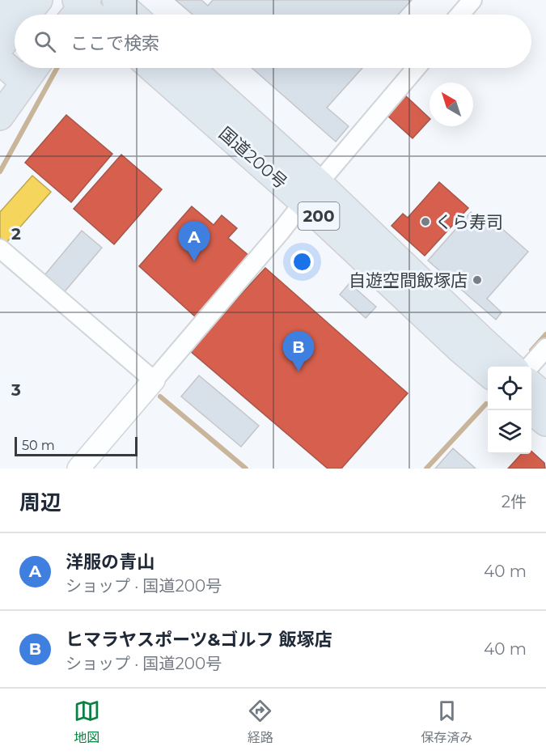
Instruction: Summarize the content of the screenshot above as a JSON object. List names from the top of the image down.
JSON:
{
  "streets": {
    "highway": ["国道200号", "200"]
  },
  "places": ["くら寿司", "自遊空間飯塚店"],
  "scale_bar": "50 m",
  "north": "top left",
  "page": {
    "search": "ここで検索",
    "pins": ["A", "B"],
    "scale": "50 m",
    "heading": ["周辺", "2件"],
    "list": [
      {
        "mark": "A",
        "name": "洋服の青山",
        "note": "ショップ · 国道200号",
        "value": "40 m"
      },
      {
        "mark": "B",
        "name": "ヒマラヤスポーツ&ゴルフ 飯塚店",
        "note": "ショップ · 国道200号",
        "value": "40 m"
      }
    ],
    "nav": ["地図", "経路", "保存済み"]
  },
  "grid": {
    "rows": ["2", "3"]
  }
}
